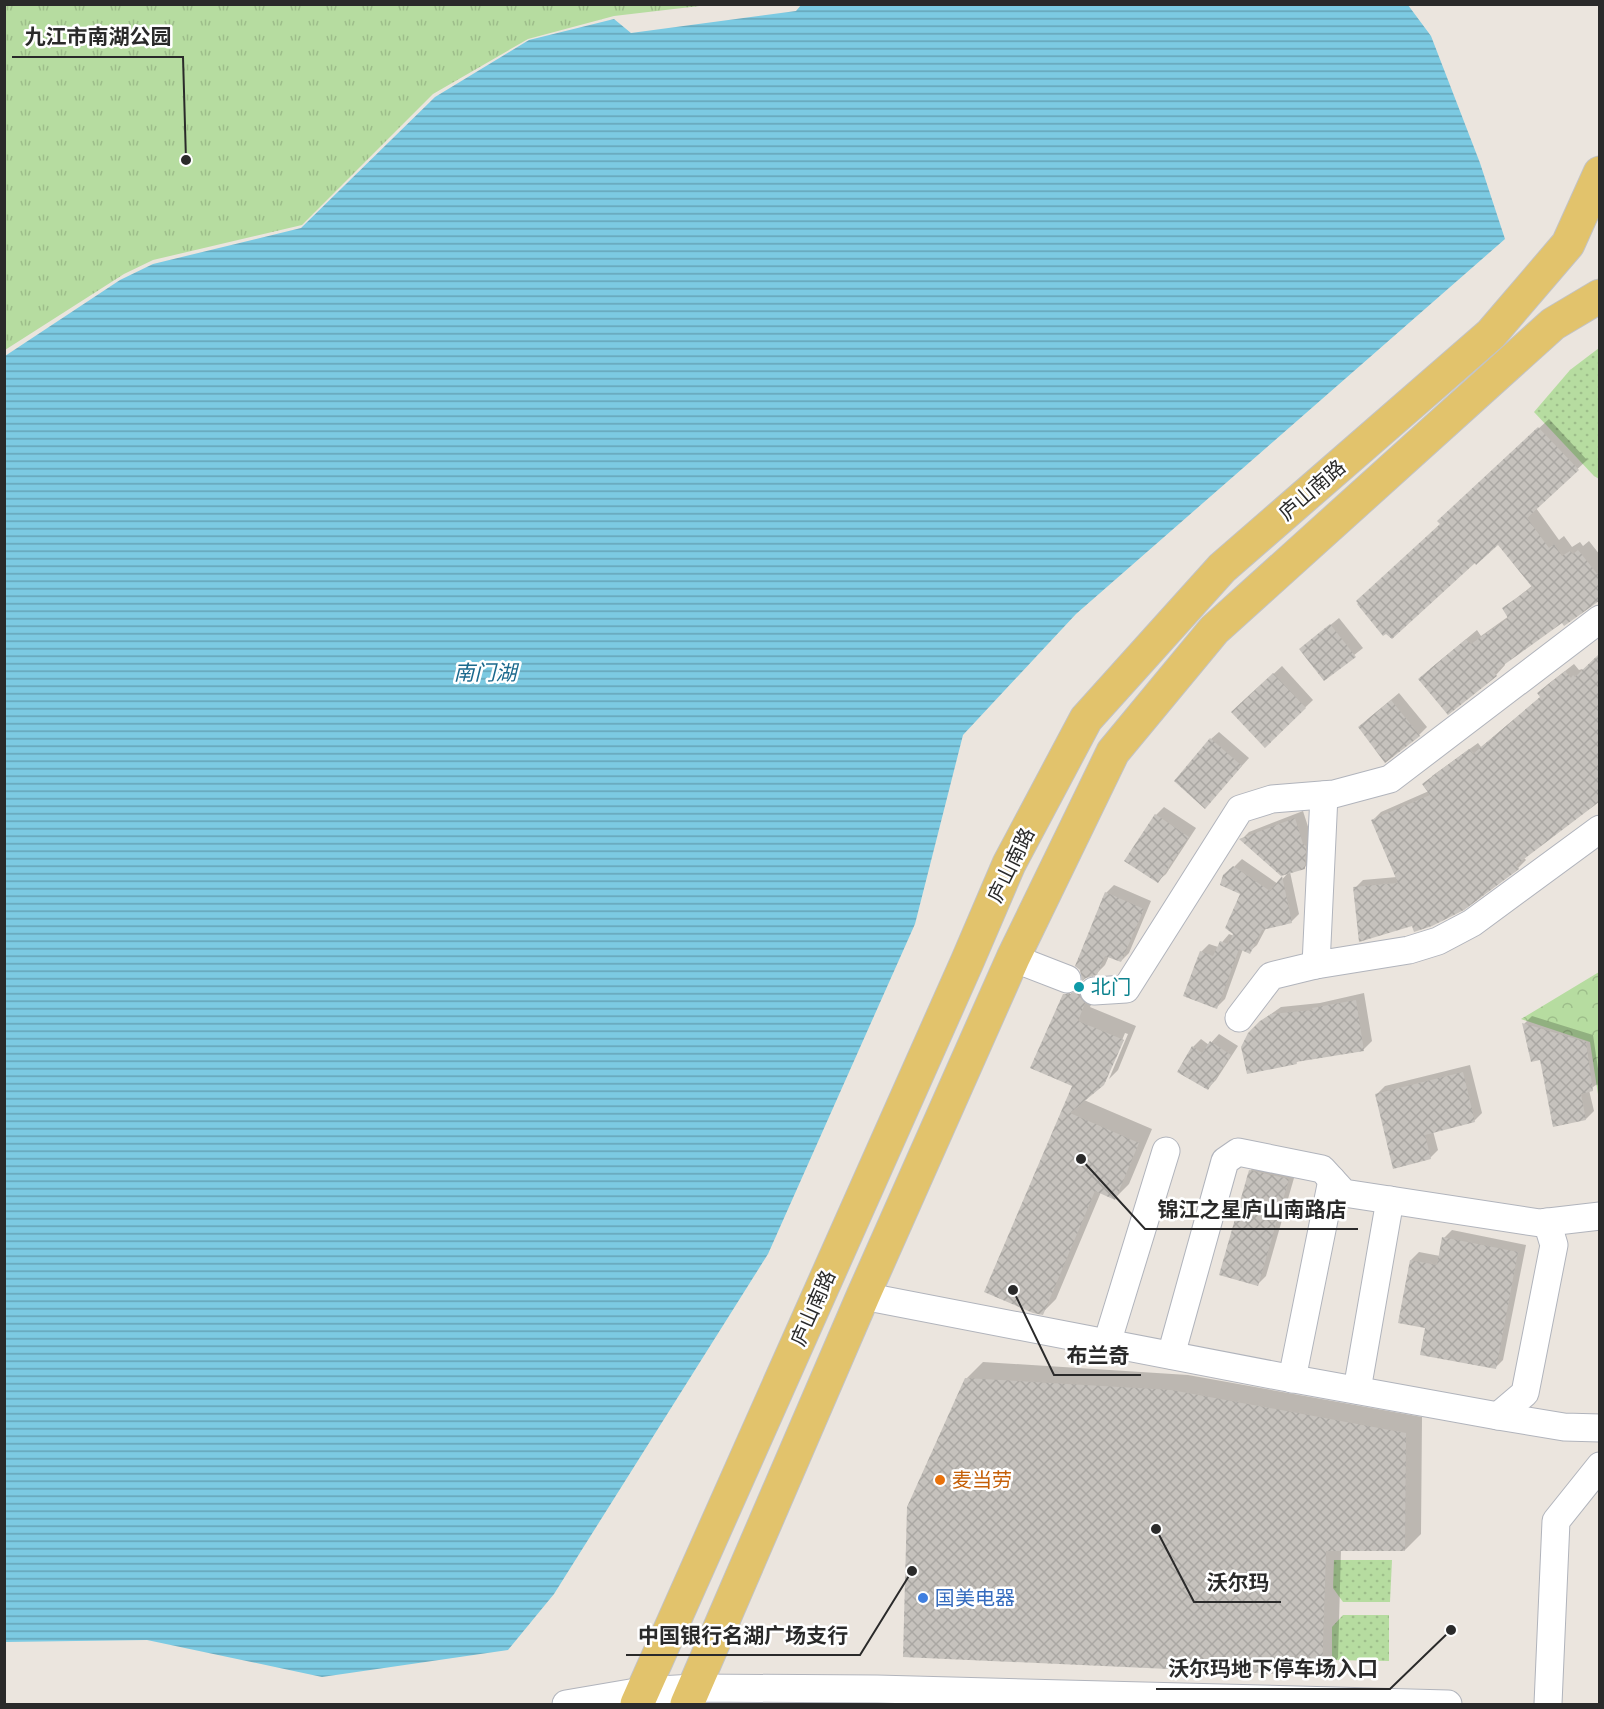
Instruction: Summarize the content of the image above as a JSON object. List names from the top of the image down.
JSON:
{
  "streets": {
    "main road": ["庐山南路"]
  },
  "water": ["南门湖"],
  "places": [
    "九江市南湖公园",
    "北门",
    "锦江之星庐山南路店",
    "布兰奇",
    "麦当劳",
    "沃尔玛",
    "中国银行名湖广场支行",
    "国美电器",
    "沃尔玛地下停车场入口"
  ]
}
